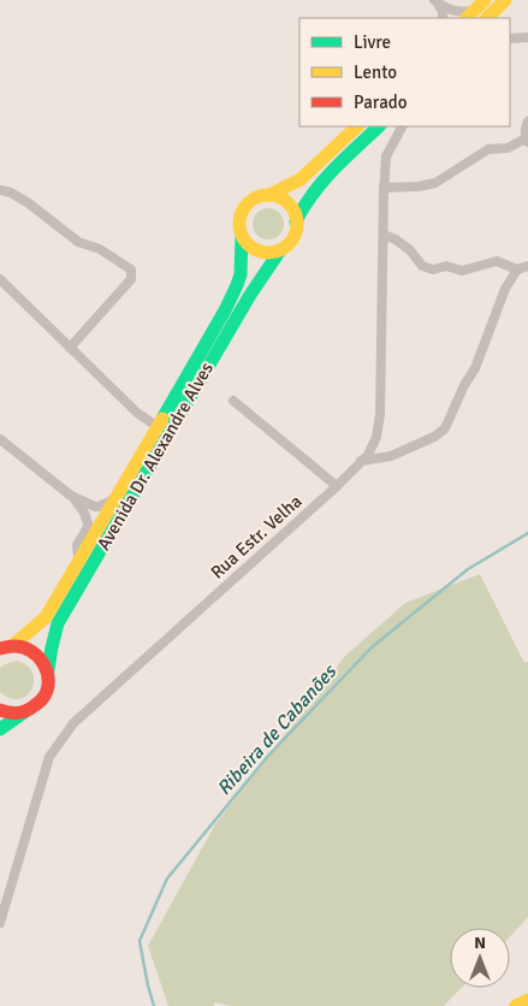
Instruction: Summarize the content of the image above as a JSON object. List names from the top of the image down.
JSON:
{
  "streets": {
    "main road": ["Avenida Dr. Alexandre Alves"],
    "street": ["Rua Estr. Velha"]
  },
  "water": ["Ribeira de Cabanões"],
  "legend": ["Livre", "Lento", "Parado"],
  "north": "top"
}
